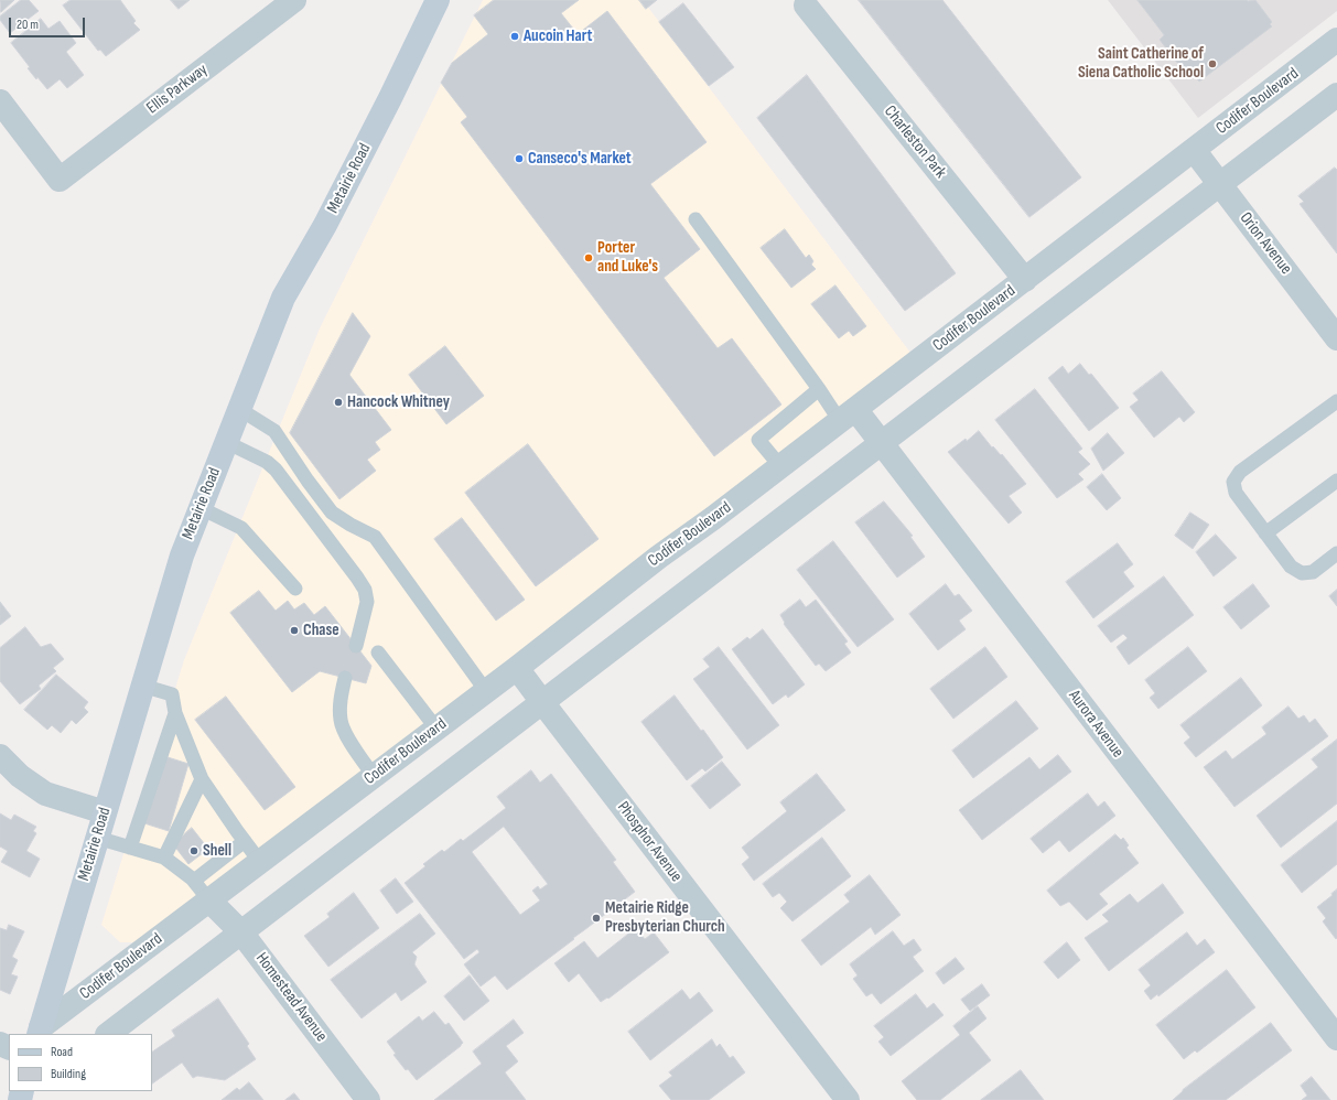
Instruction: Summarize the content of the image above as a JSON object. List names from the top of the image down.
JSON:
{
  "streets": {
    "main road": ["Metairie Road"],
    "street": [
      "Ellis Parkway",
      "Codifer Boulevard",
      "Charleston Park",
      "Orion Avenue",
      "Aurora Avenue",
      "Phosphor Avenue",
      "Homestead Avenue"
    ]
  },
  "crossings": [
    ["Codifer Boulevard", "Charleston Park"],
    ["Codifer Boulevard", "Metairie Road"],
    ["Codifer Boulevard", "Orion Avenue"],
    ["Codifer Boulevard", "Aurora Avenue"],
    ["Codifer Boulevard", "Phosphor Avenue"],
    ["Codifer Boulevard", "Homestead Avenue"]
  ],
  "places": [
    "Aucoin Hart",
    "Saint Catherine of Siena Catholic School",
    "Canseco's Market",
    "Porter and Luke's",
    "Hancock Whitney",
    "Chase",
    "Shell",
    "Metairie Ridge Presbyterian Church"
  ],
  "legend": ["Road", "Building"],
  "scale_bar": "20 m"
}
